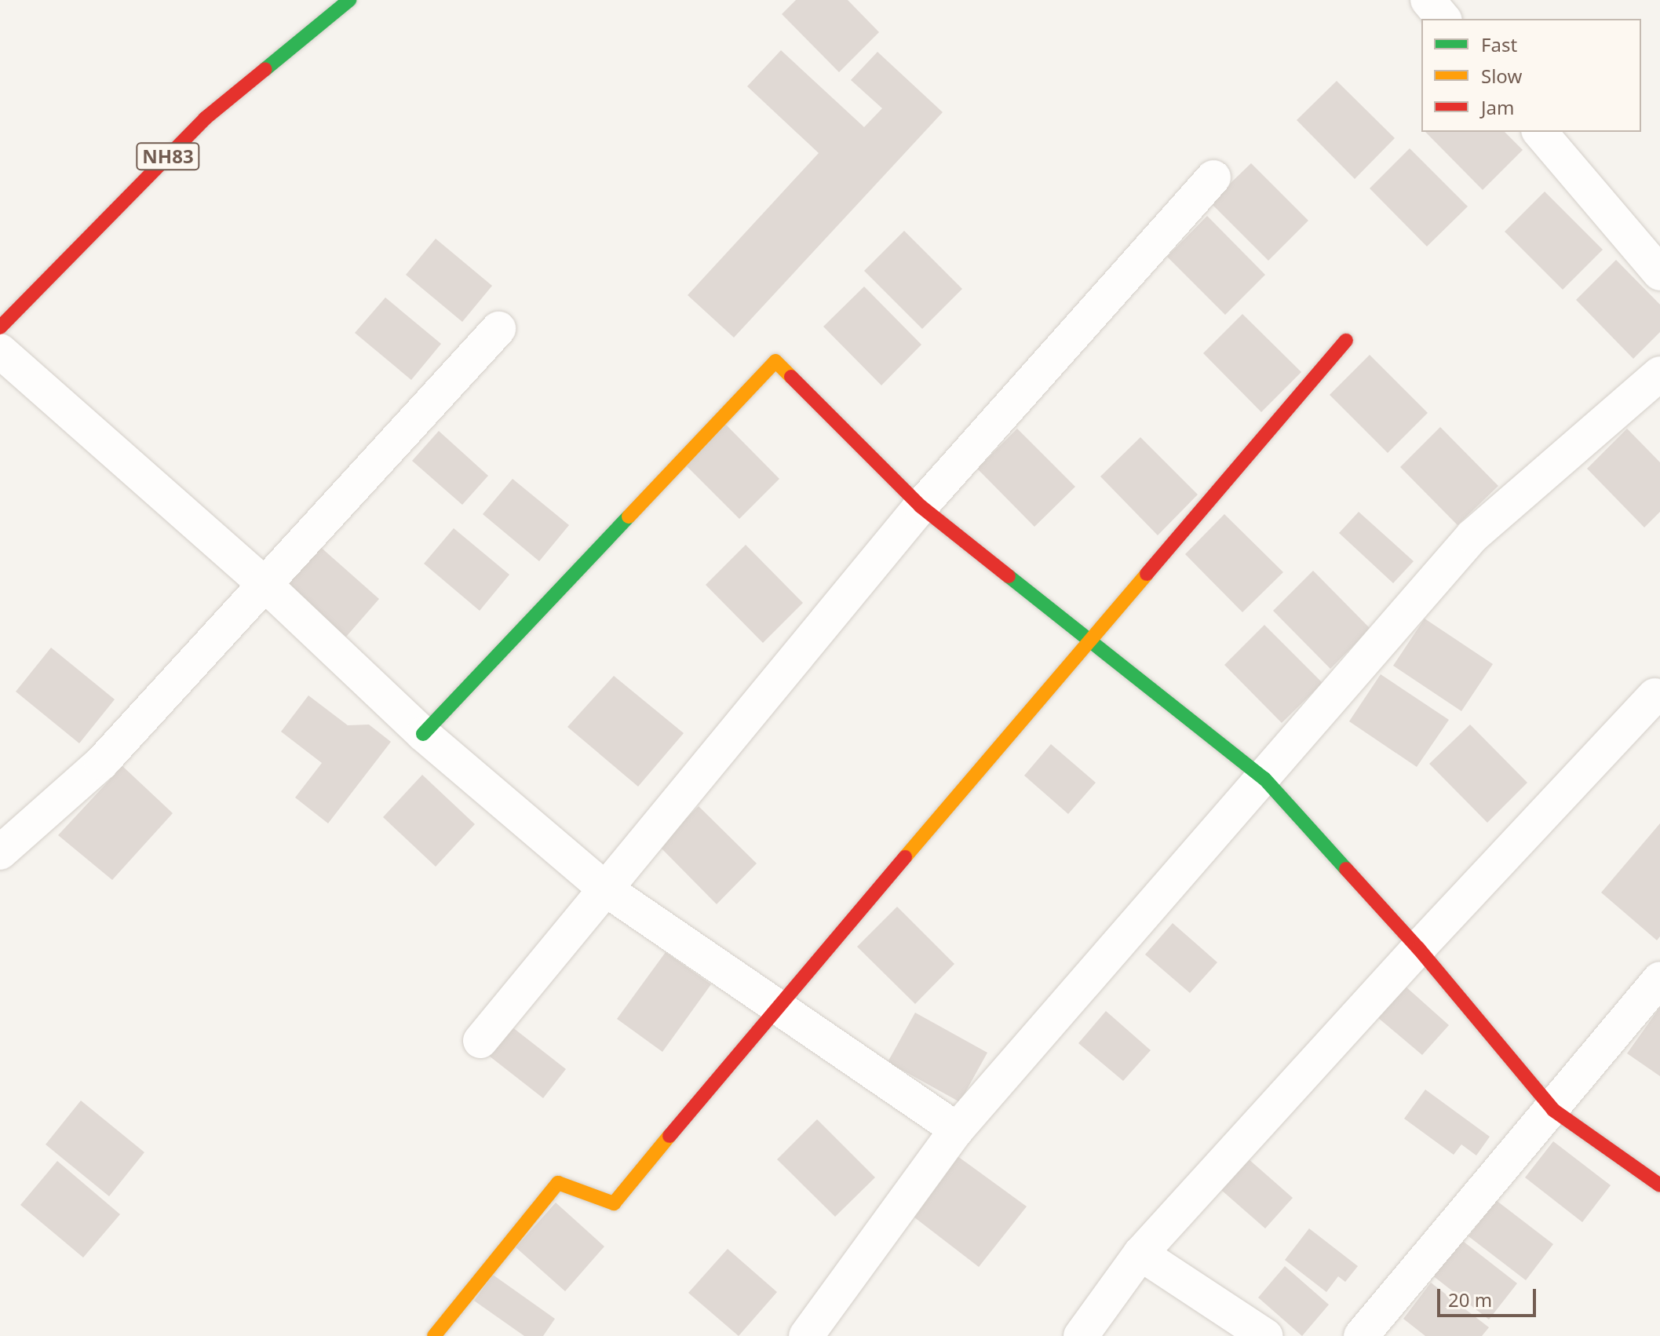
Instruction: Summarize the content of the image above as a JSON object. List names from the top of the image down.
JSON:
{
  "streets": {
    "main road": ["NH83"]
  },
  "legend": ["Fast", "Slow", "Jam"],
  "scale_bar": "20 m"
}
